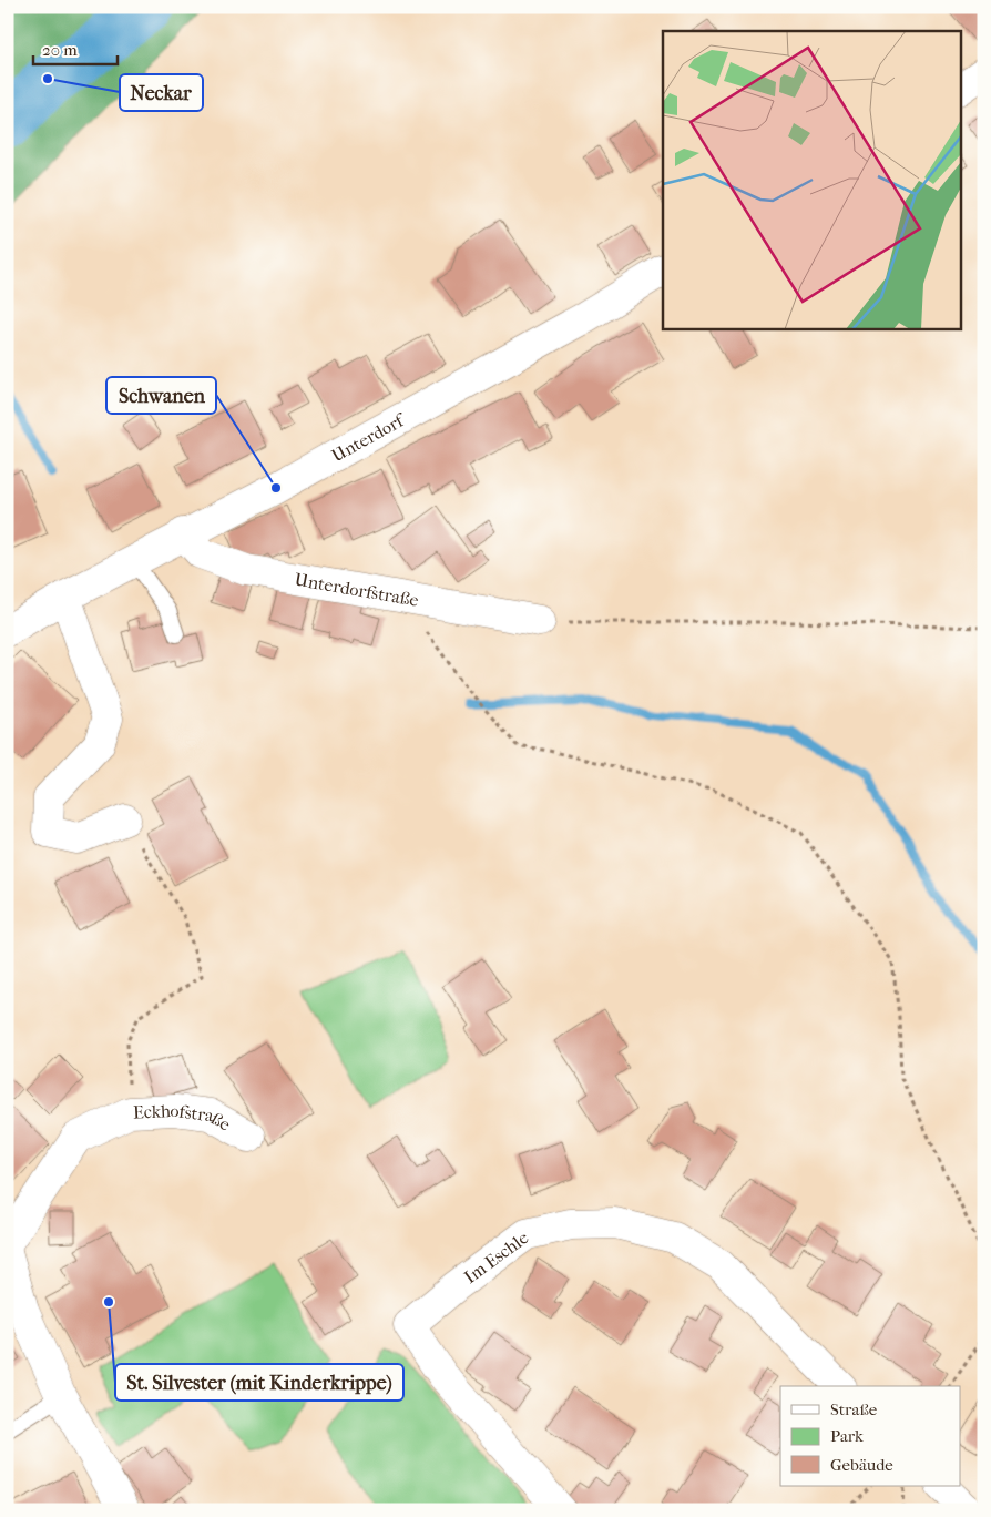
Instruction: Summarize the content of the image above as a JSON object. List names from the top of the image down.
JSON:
{
  "streets": {
    "street": [
      "Unterdorf",
      "Unterdorfstraße",
      "Eckhofstraße",
      "Im Eschle"
    ]
  },
  "crossings": [
    ["Unterdorf", "Unterdorfstraße"]
  ],
  "places": ["Neckar", "Schwanen", "St. Silvester (mit Kinderkrippe)"],
  "legend": ["Straße", "Park", "Gebäude"],
  "scale_bar": "20 m"
}
